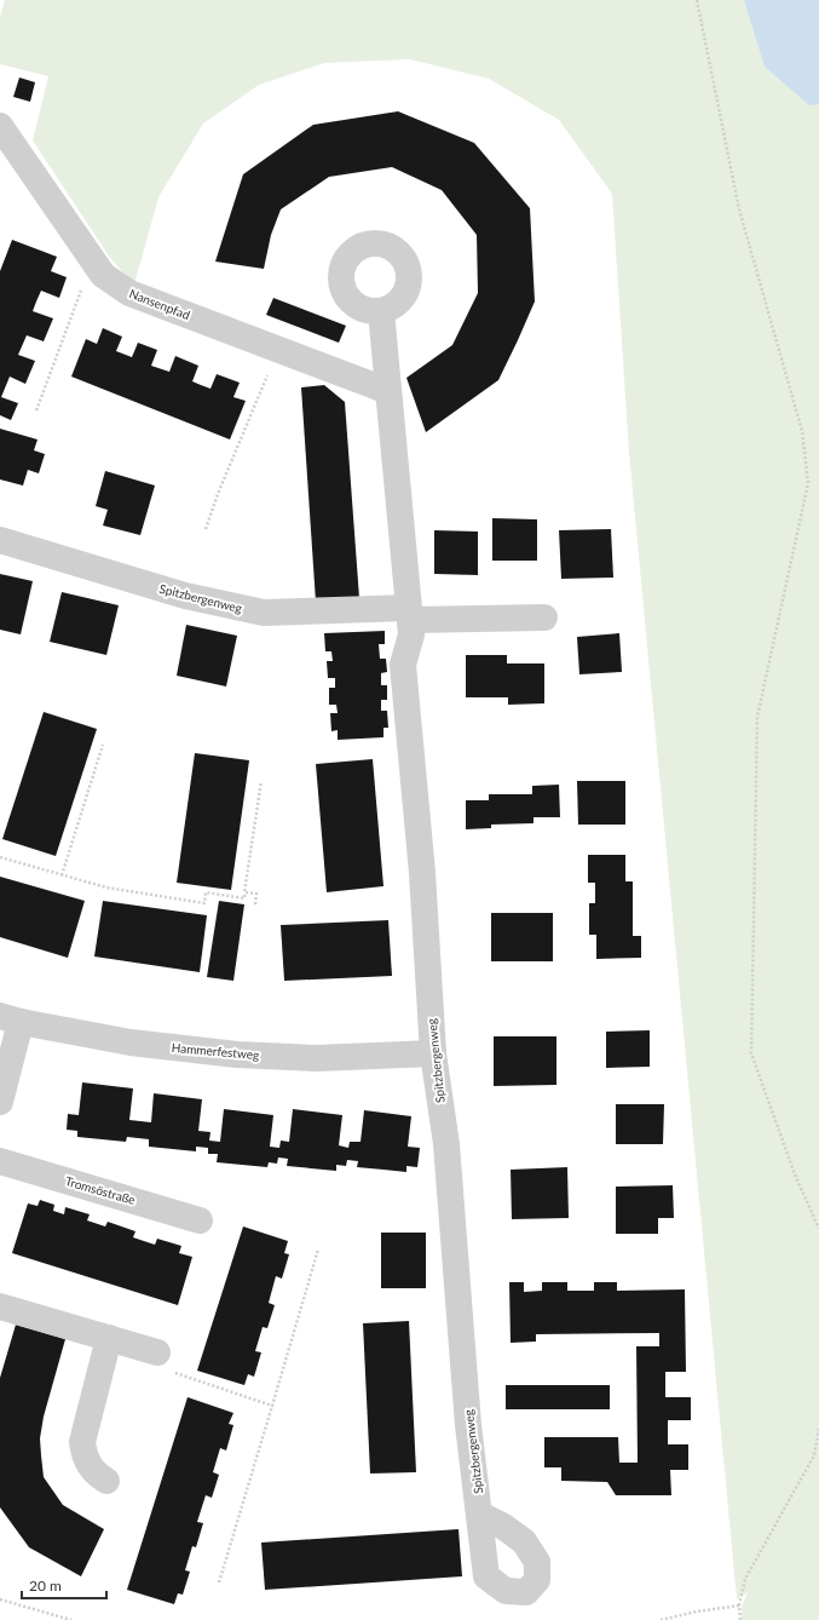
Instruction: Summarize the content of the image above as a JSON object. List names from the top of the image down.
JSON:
{
  "streets": {
    "street": [
      "Nansenpfad",
      "Spitzbergenweg",
      "Hammerfestweg",
      "Tromsöstraße"
    ]
  },
  "crossings": [
    ["Nansenpfad", "Spitzbergenweg"],
    ["Spitzbergenweg", "Hammerfestweg"]
  ],
  "scale_bar": "20 m"
}
